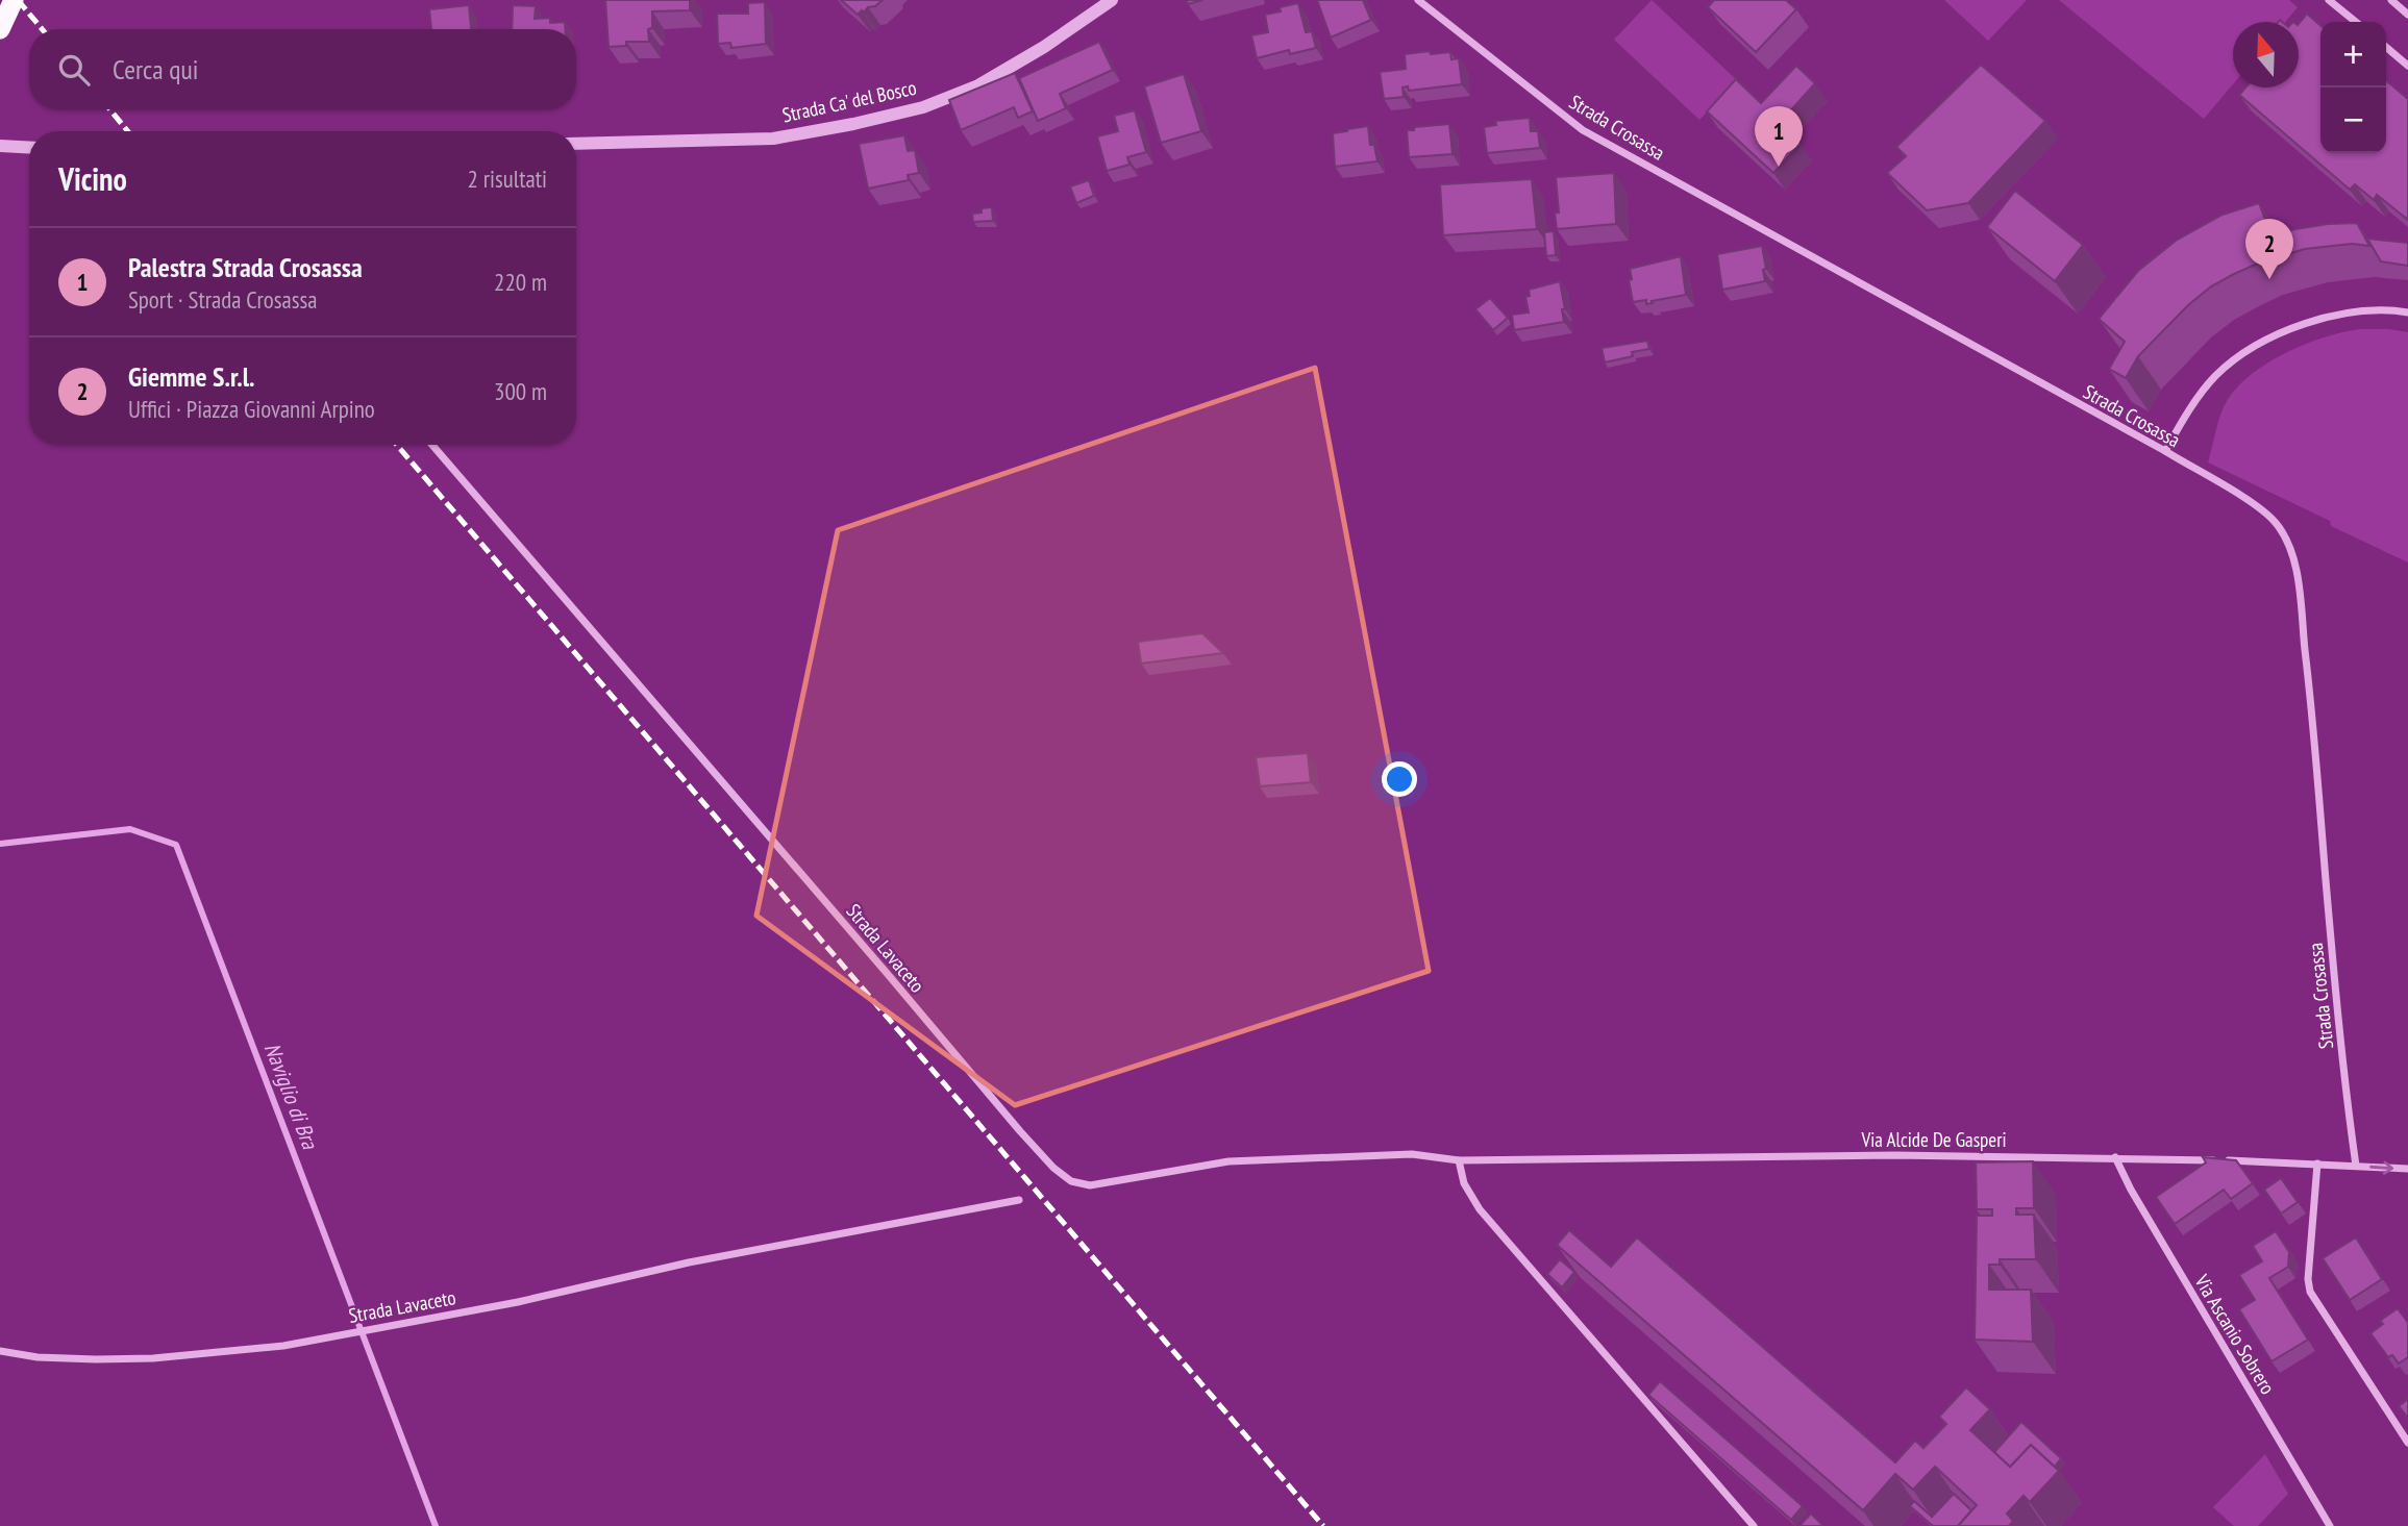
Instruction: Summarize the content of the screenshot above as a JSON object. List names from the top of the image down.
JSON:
{
  "streets": {
    "street": [
      "Strada Ca' del Bosco",
      "Strada Crosassa",
      "Strada Lavaceto",
      "Via Alcide De Gasperi",
      "Via Ascanio Sobrero"
    ]
  },
  "crossings": [
    ["Strada Crosassa", "Via Alcide De Gasperi"],
    ["Strada Lavaceto", "Via Alcide De Gasperi"],
    ["Via Alcide De Gasperi", "Via Ascanio Sobrero"]
  ],
  "water": ["Naviglio di Bra"],
  "north": "top",
  "page": {
    "map_buttons": ["+", "−"],
    "search": "Cerca qui",
    "pins": ["1", "2"],
    "heading": ["Vicino", "2 risultati"],
    "list": [
      {
        "mark": "1",
        "name": "Palestra Strada Crosassa",
        "note": "Sport · Strada Crosassa",
        "value": "220 m"
      },
      {
        "mark": "2",
        "name": "Giemme S.r.l.",
        "note": "Uffici · Piazza Giovanni Arpino",
        "value": "300 m"
      }
    ]
  }
}
